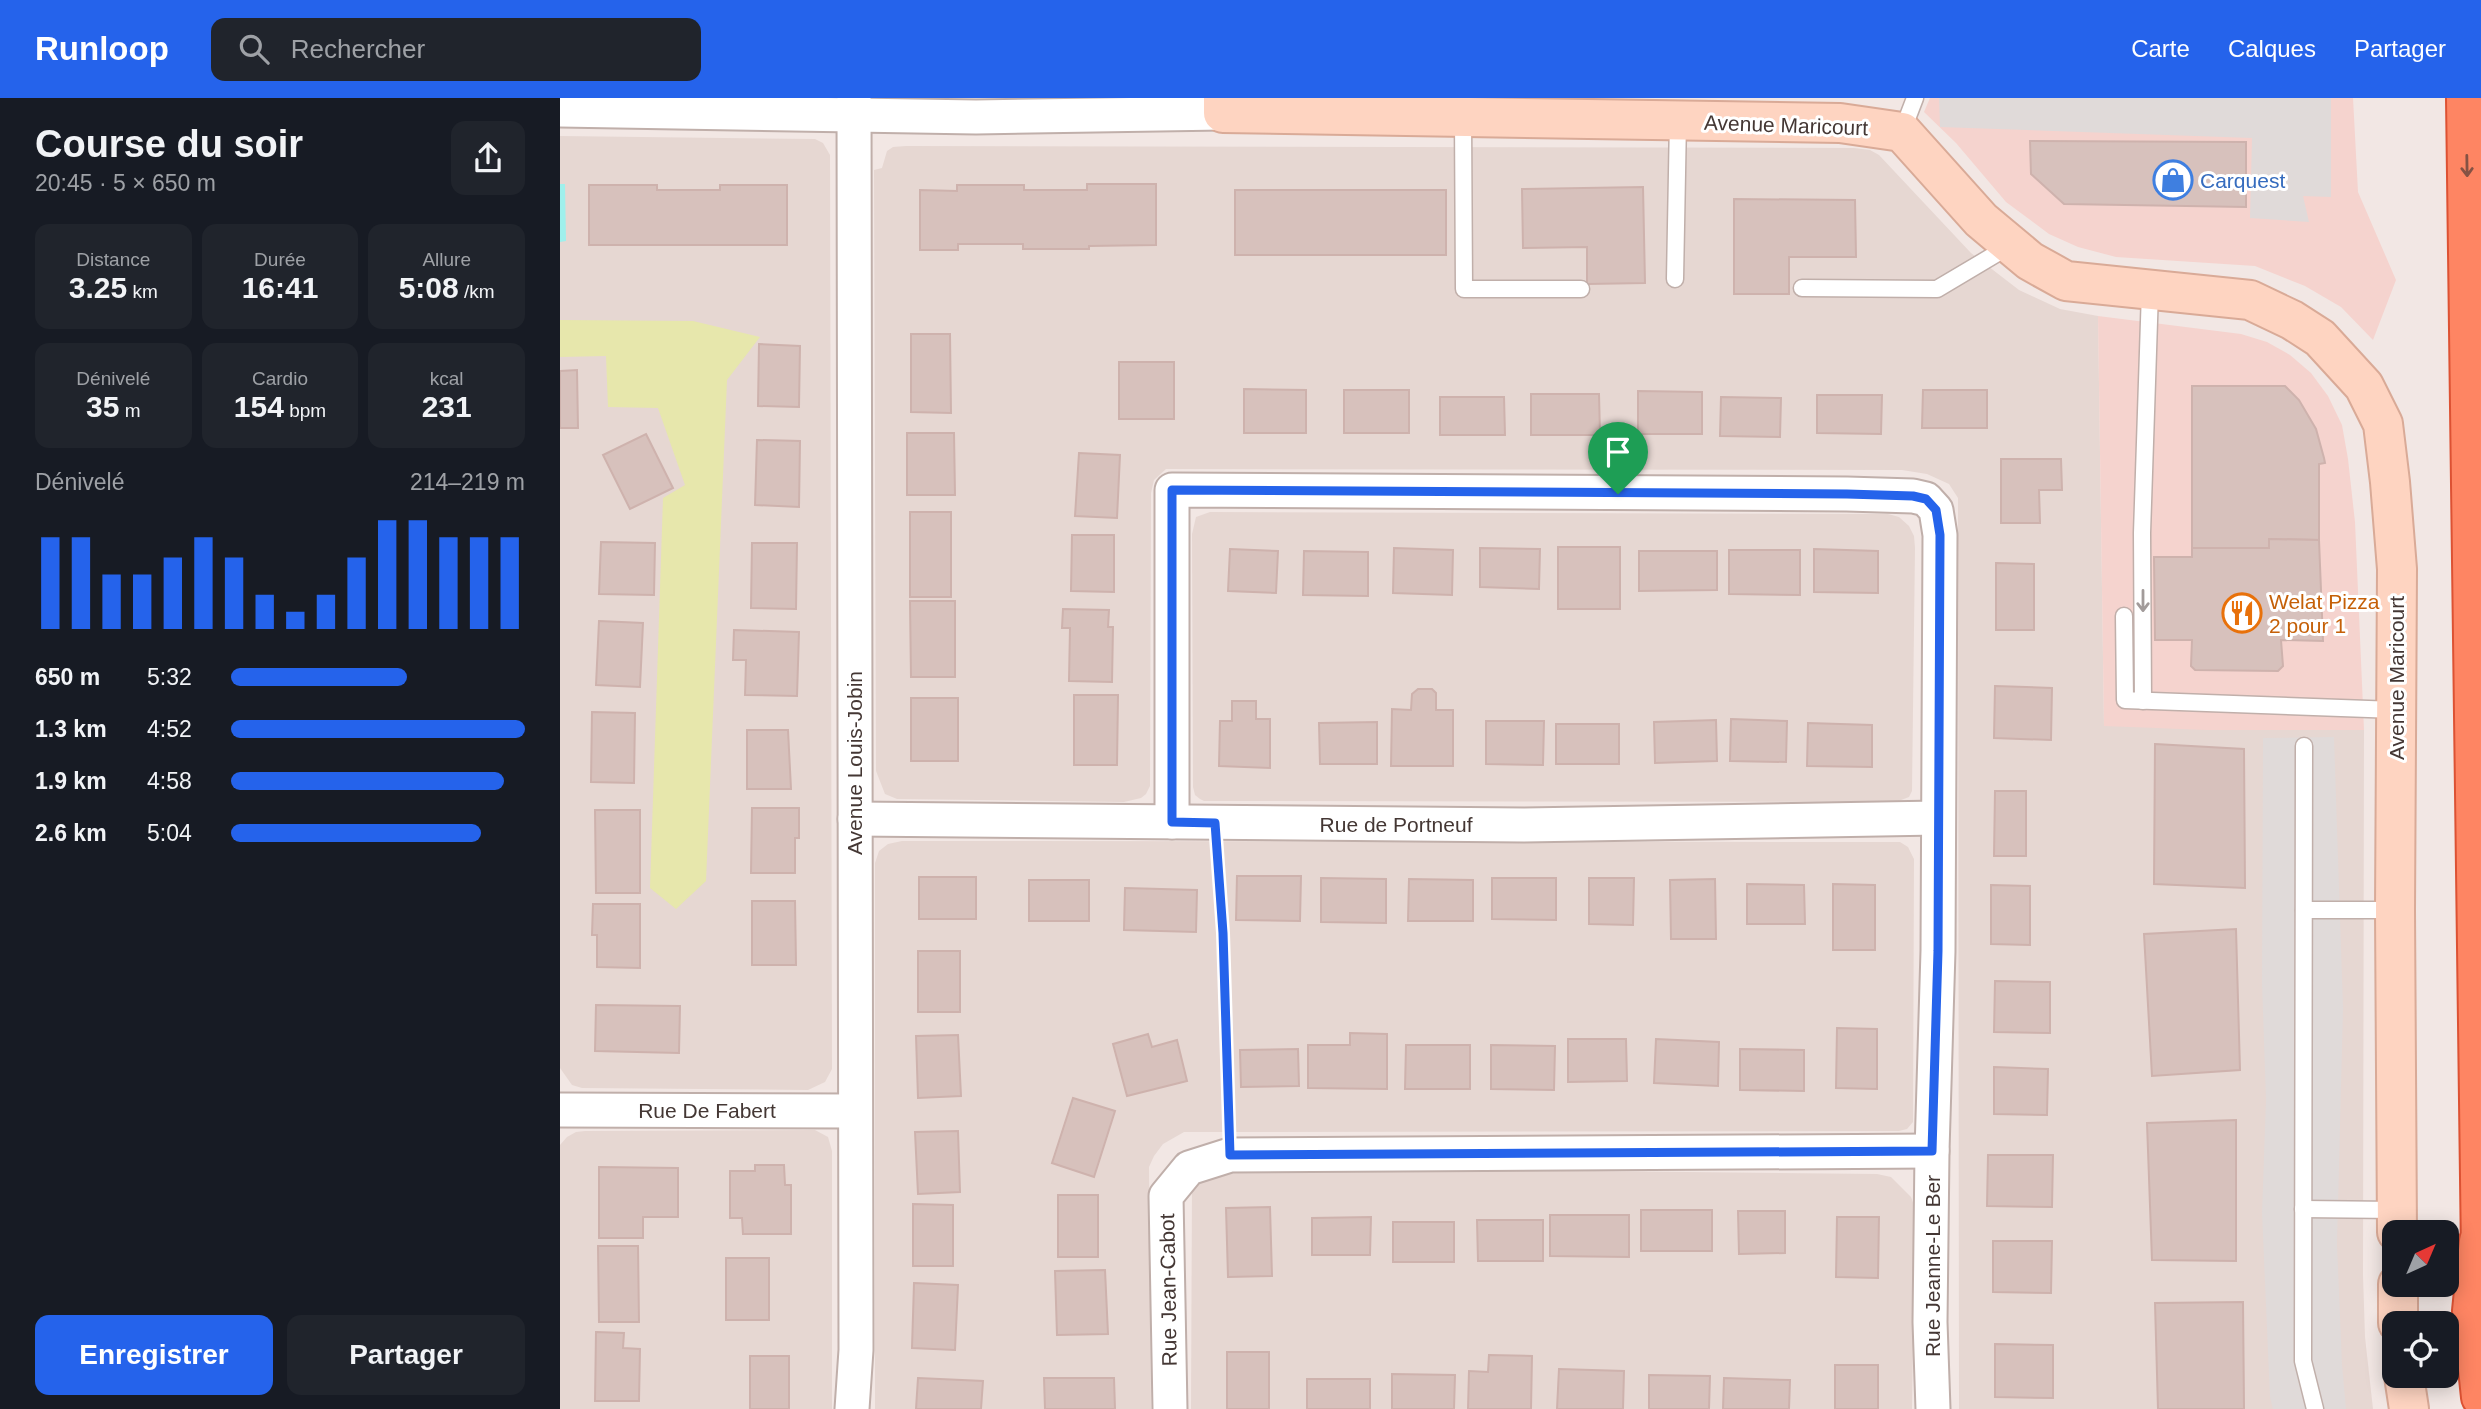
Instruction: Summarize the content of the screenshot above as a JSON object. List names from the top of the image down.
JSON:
{
  "streets": {
    "street": [
      "Avenue Maricourt",
      "Avenue Louis-Jobin",
      "Rue de Portneuf",
      "Rue De Fabert",
      "Rue Jeanne-Le Ber",
      "Rue Jean-Cabot"
    ]
  },
  "crossings": [
    ["Avenue Maricourt", "Avenue Louis-Jobin"],
    ["Avenue Louis-Jobin", "Rue de Portneuf"],
    ["Avenue Louis-Jobin", "Rue De Fabert"],
    ["Rue de Portneuf", "Rue Jeanne-Le Ber"],
    ["Rue Jeanne-Le Ber", "Rue Jean-Cabot"]
  ],
  "places": {
    "shop": ["Carquest"],
    "restaurant": ["Welat Pizza 2 pour 1"]
  },
  "north": "top right",
  "page": {
    "header": "Runloop",
    "search": "Rechercher",
    "nav": ["Carte", "Calques", "Partager"],
    "heading": ["Course du soir", "20:45 · 5 × 650 m"],
    "stats": [
      ["Distance", "3.25 km"],
      ["Durée", "16:41"],
      ["Allure", "5:08 /km"],
      ["Dénivelé", "35 m"],
      ["Cardio", "154 bpm"],
      ["kcal", "231"]
    ],
    "chart": ["Dénivelé", "214–219 m"],
    "list": [
      {
        "name": "650 m",
        "note": "5:32"
      },
      {
        "name": "1.3 km",
        "note": "4:52"
      },
      {
        "name": "1.9 km",
        "note": "4:58"
      },
      {
        "name": "2.6 km",
        "note": "5:04"
      }
    ],
    "buttons": ["Enregistrer", "Partager"]
  }
}
